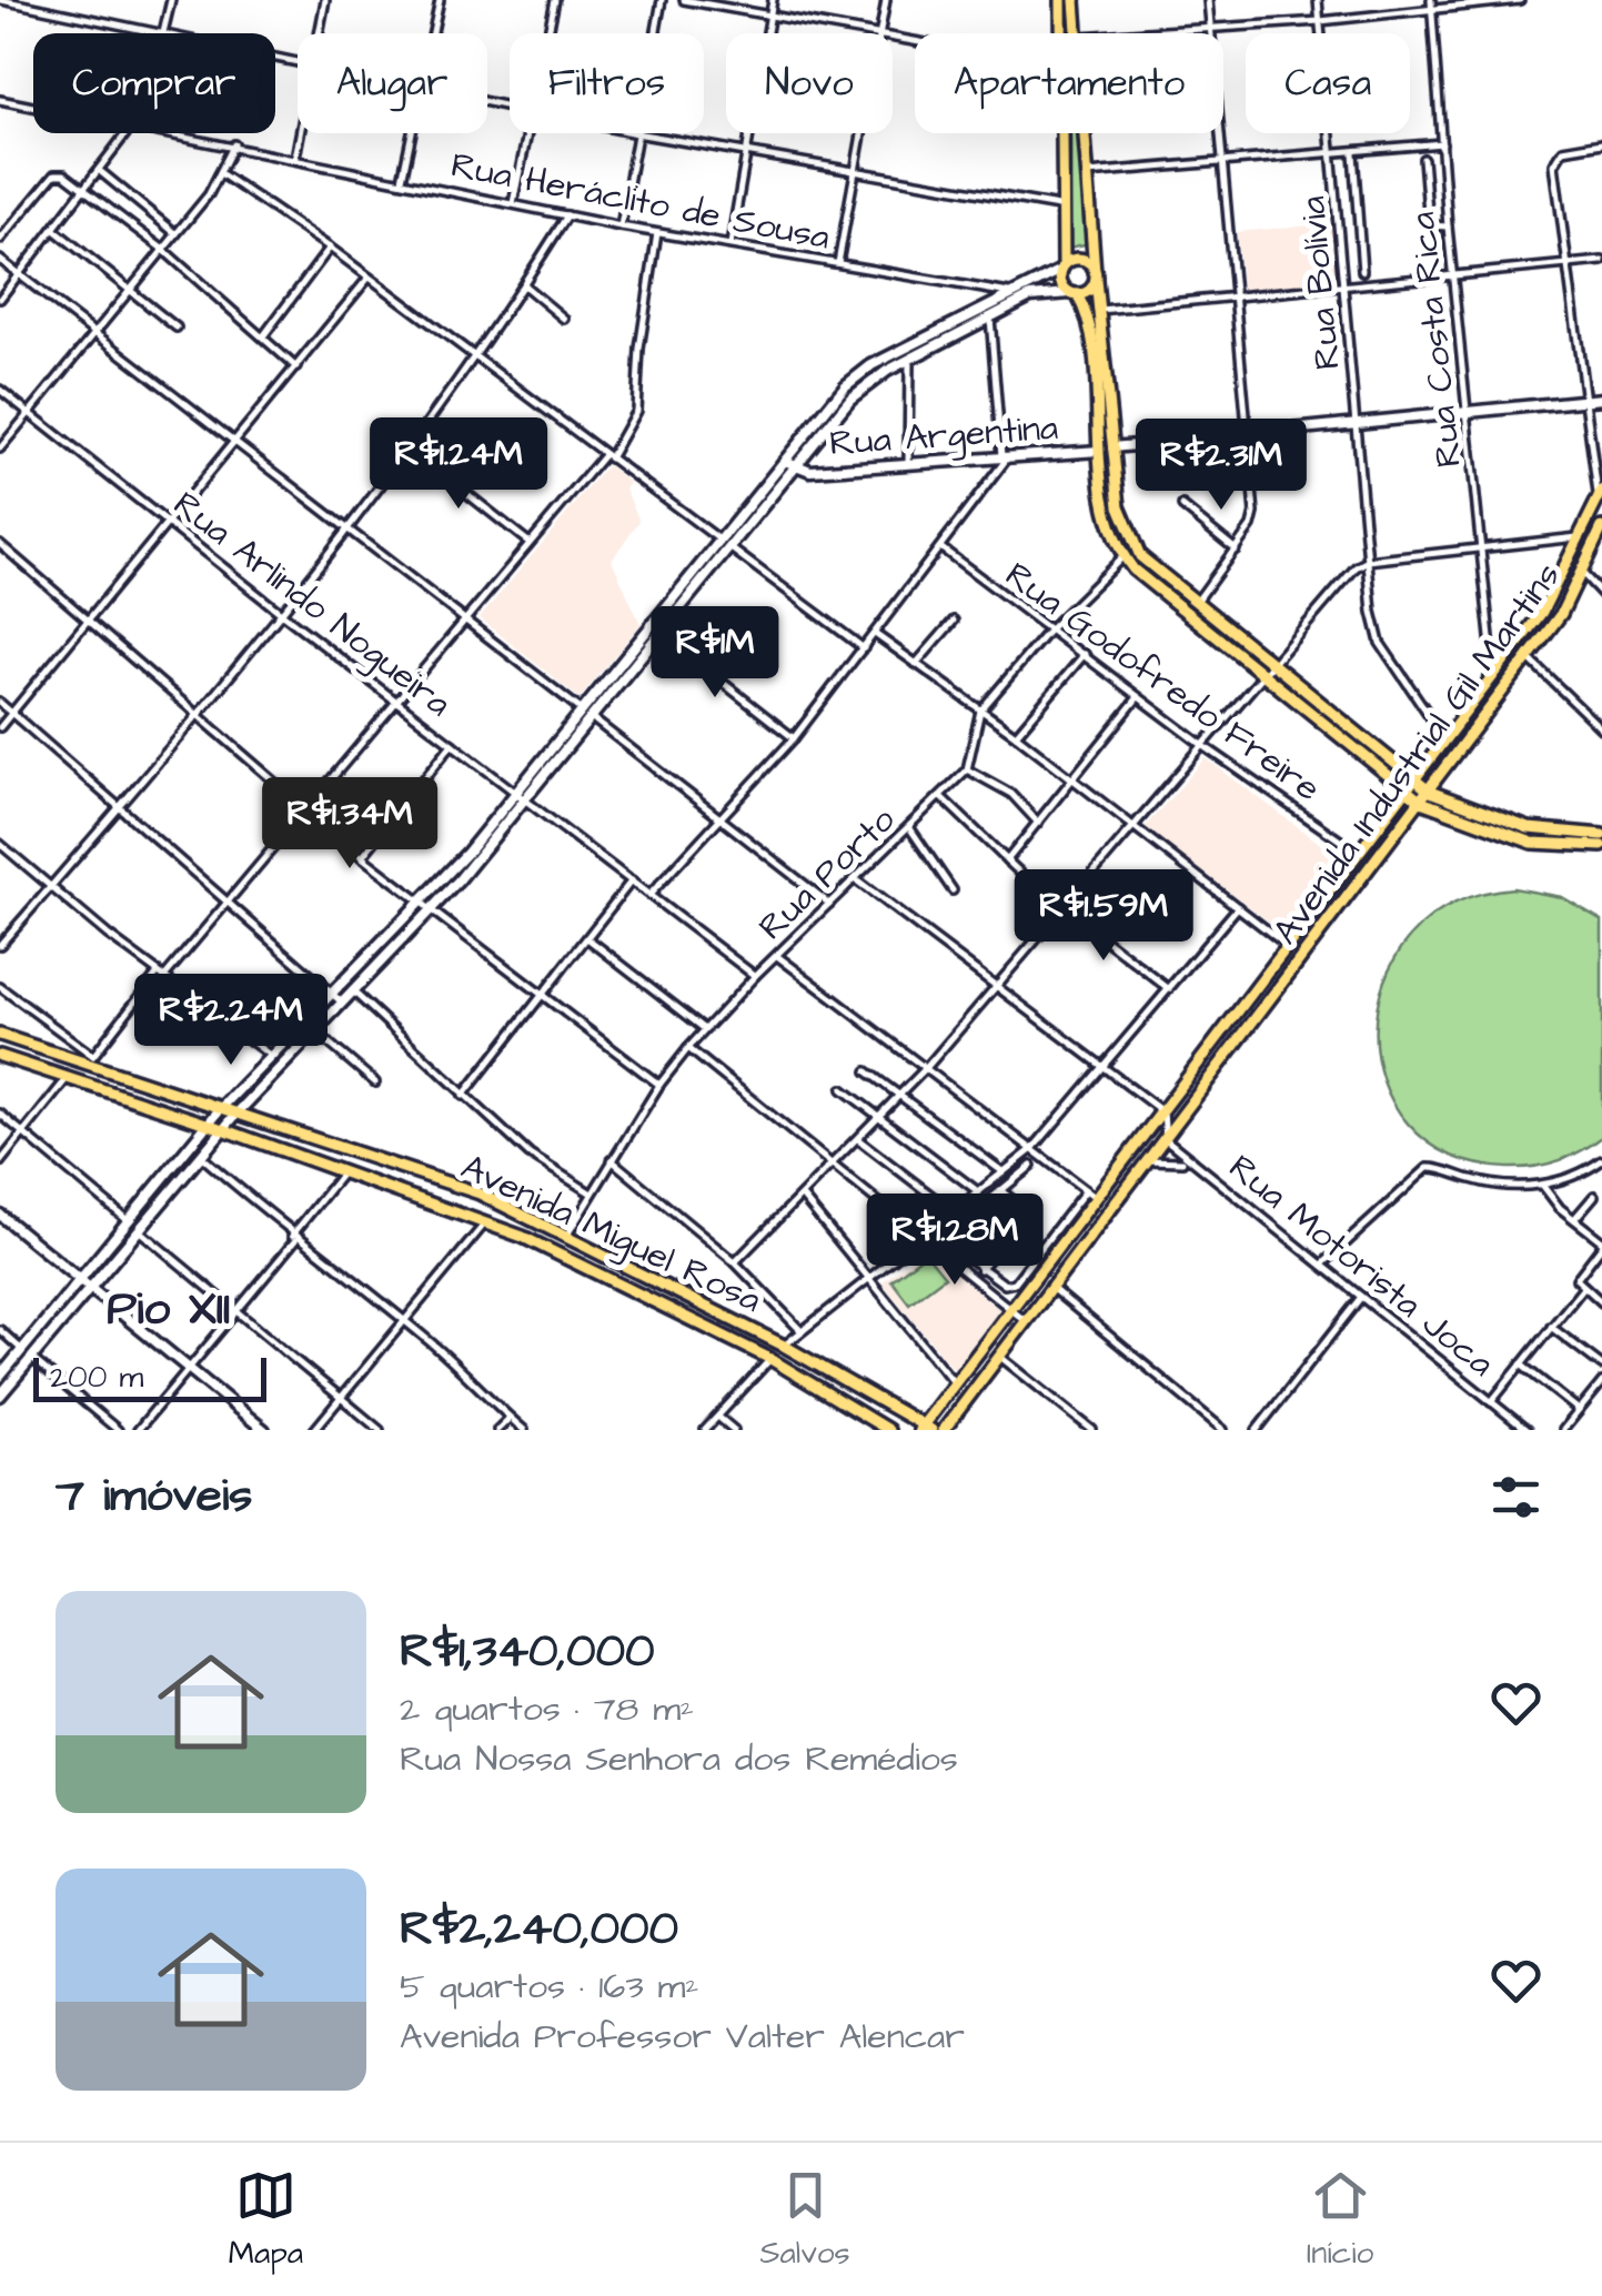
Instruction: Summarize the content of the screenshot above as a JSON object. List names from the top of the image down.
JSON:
{
  "streets": {
    "main road": ["Rua Argentina", "Avenida Industrial Gil Martins", "Avenida Miguel Rosa"],
    "street": [
      "Rua Heráclito de Sousa",
      "Rua Bolívia",
      "Rua Costa Rica",
      "Rua Arlindo Nogueira",
      "Rua Godofredo Freire",
      "Rua Porto",
      "Rua Motorista Joca"
    ]
  },
  "crossings": [
    ["Rua Bolívia", "Rua Argentina"],
    ["Rua Bolívia", "Avenida Industrial Gil Martins"],
    ["Rua Costa Rica", "Rua Argentina"],
    ["Rua Costa Rica", "Avenida Industrial Gil Martins"],
    ["Rua Arlindo Nogueira", "Rua Porto"],
    ["Rua Godofredo Freire", "Avenida Industrial Gil Martins"],
    ["Rua Godofredo Freire", "Rua Porto"],
    ["Avenida Industrial Gil Martins", "Avenida Miguel Rosa"],
    ["Avenida Industrial Gil Martins", "Rua Motorista Joca"],
    ["Rua Porto", "Avenida Miguel Rosa"]
  ],
  "districts": ["Pio XII"],
  "scale_bar": "200 m",
  "page": {
    "chip": [
      "Comprar",
      "Alugar",
      "Filtros",
      "Novo",
      "Apartamento",
      "Casa"
    ],
    "price": [
      "R$1.24M",
      "R$2.31M",
      "R$1M",
      "R$1.34M",
      "R$1.59M",
      "R$2.24M",
      "R$1.28M"
    ],
    "scale": "200 m",
    "heading": "7 imóveis",
    "list": [
      {
        "name": "R$1,340,000",
        "note": "2 quartos · 78 m² · Rua Nossa Senhora dos Remédios"
      },
      {
        "name": "R$2,240,000",
        "note": "5 quartos · 163 m² · Avenida Professor Valter Alencar"
      }
    ],
    "tabs": ["Mapa", "Salvos", "Início"]
  }
}
